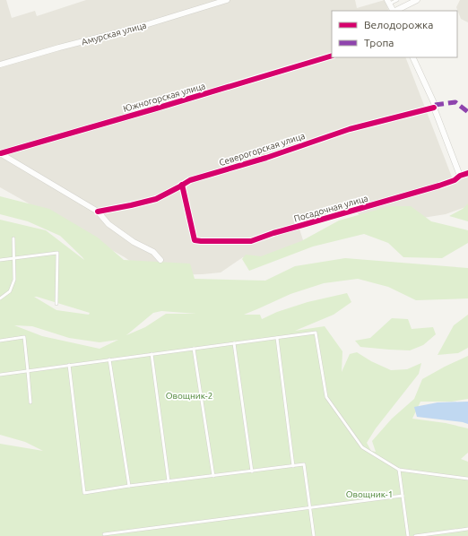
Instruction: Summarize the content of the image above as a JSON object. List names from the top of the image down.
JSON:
{
  "streets": {
    "street": [
      "Амурская улица",
      "Южногорская улица",
      "Северогорская улица",
      "Посадочная улица"
    ]
  },
  "crossings": [
    ["Северогорская улица", "Посадочная улица"]
  ],
  "parks": ["Овощник-2", "Овощник-1"],
  "legend": ["Велодорожка", "Тропа"]
}
